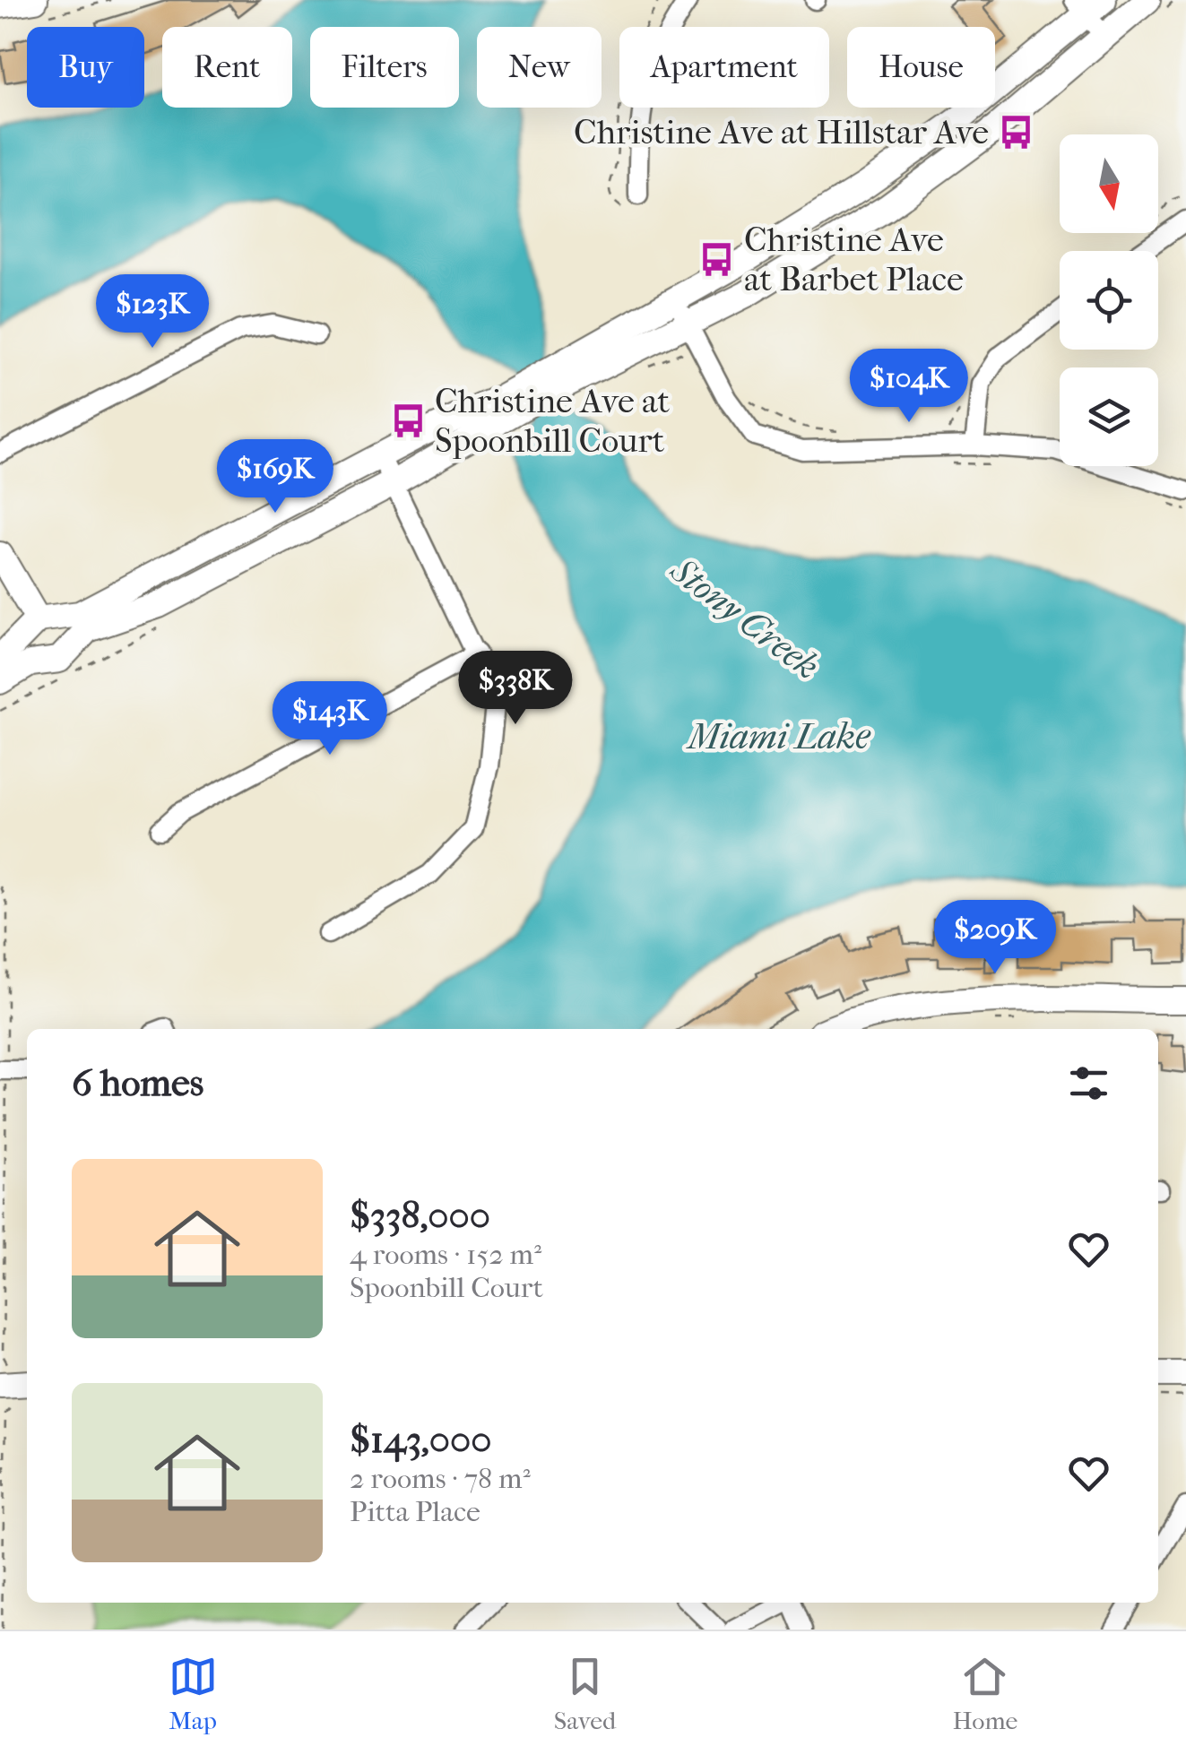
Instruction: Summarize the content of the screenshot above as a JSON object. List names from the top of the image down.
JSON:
{
  "water": ["Stony Creek", "Miami Lake"],
  "places": {
    "bus stop": ["Christine Ave at Hillstar Ave", "Christine Ave at Barbet Place", "Christine Ave at Spoonbill Court"]
  },
  "north": "bottom",
  "page": {
    "chip": [
      "Buy",
      "Rent",
      "Filters",
      "New",
      "Apartment",
      "House"
    ],
    "price": [
      "$123K",
      "$104K",
      "$169K",
      "$338K",
      "$143K",
      "$209K"
    ],
    "heading": "6 homes",
    "list": [
      {
        "name": "$338,000",
        "note": "4 rooms · 152 m² · Spoonbill Court"
      },
      {
        "name": "$143,000",
        "note": "2 rooms · 78 m² · Pitta Place"
      }
    ],
    "tabs": ["Map", "Saved", "Home"]
  }
}
